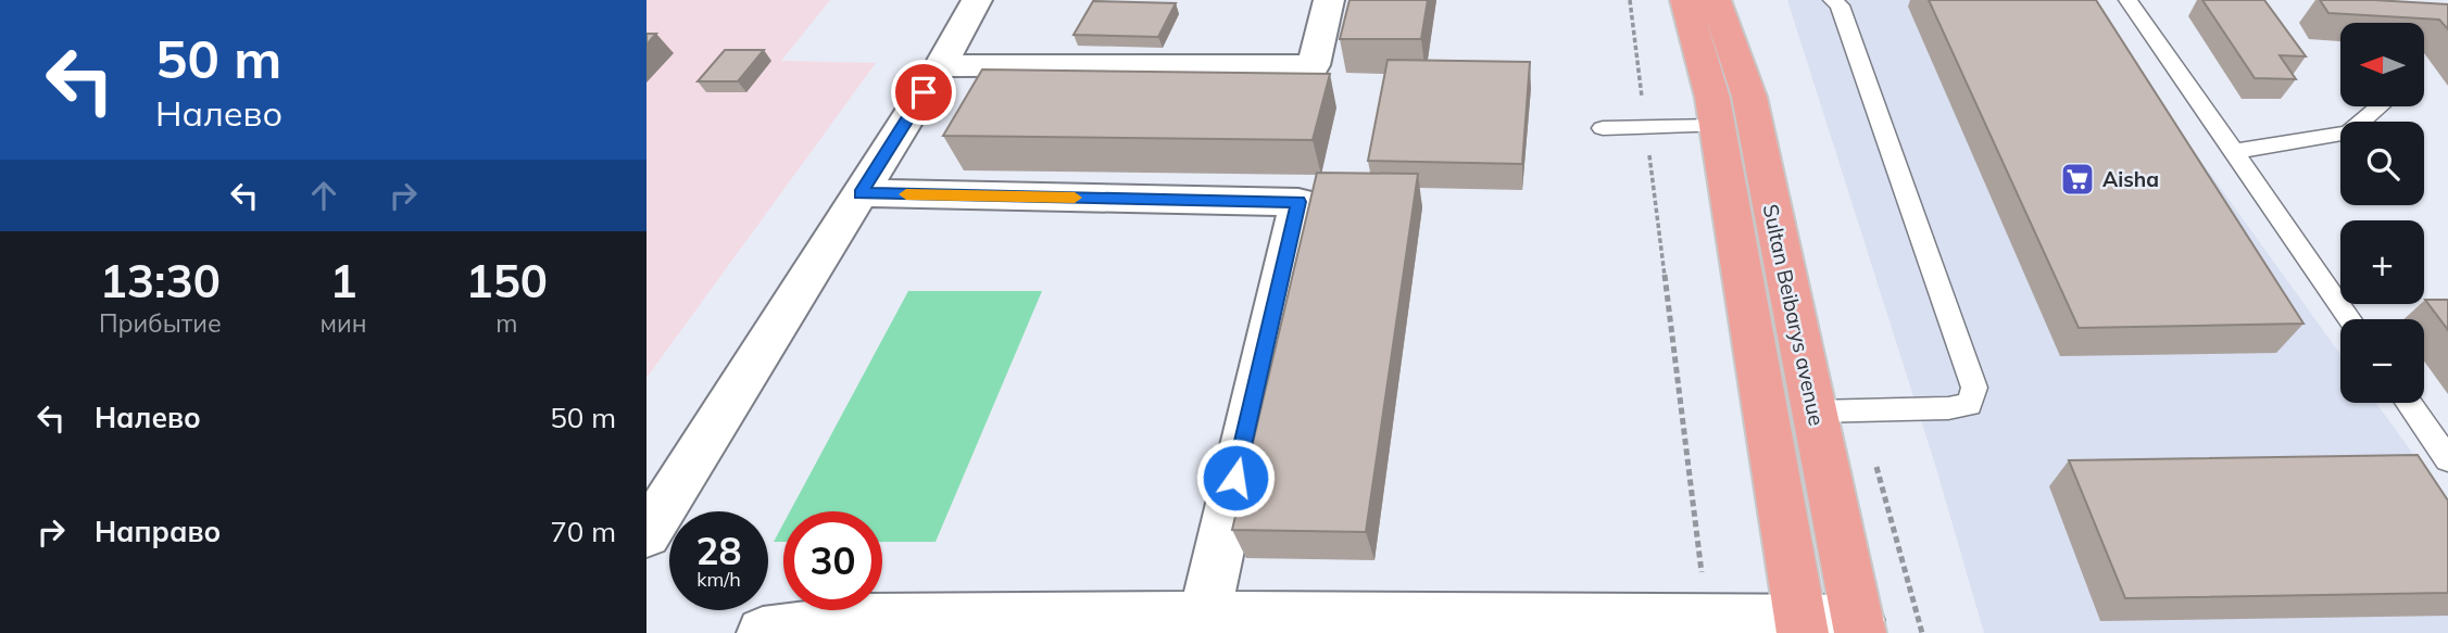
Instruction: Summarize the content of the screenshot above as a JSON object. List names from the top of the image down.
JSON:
{
  "streets": {
    "main road": ["Sultan Beibarys avenue"]
  },
  "places": {
    "supermarket": ["Aisha"]
  },
  "north": "left",
  "page": {
    "turn": ["50 m", "Налево"],
    "map_buttons": ["+", "−"],
    "eta": [
      "13:30",
      "Прибытие",
      "1",
      "мин",
      "150",
      "m"
    ],
    "list": [
      {
        "name": "Налево",
        "value": "50 m"
      },
      {
        "name": "Направо",
        "value": "70 m"
      }
    ],
    "speed": "28 km/h",
    "limit": "30"
  }
}
